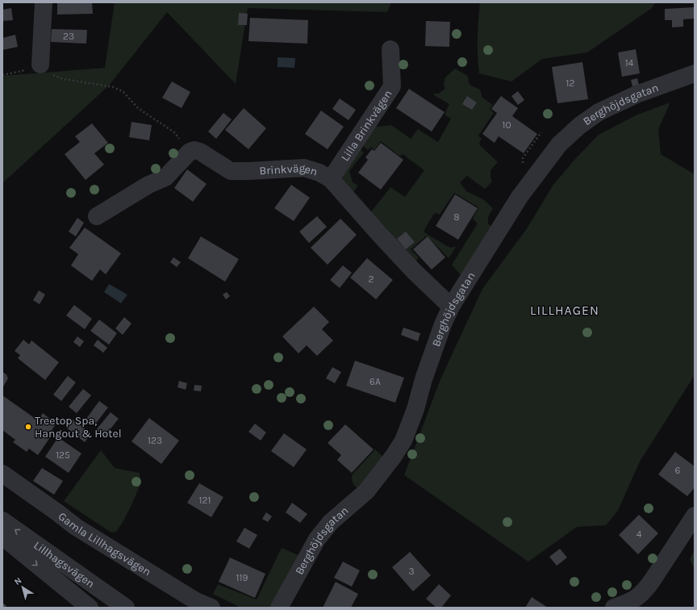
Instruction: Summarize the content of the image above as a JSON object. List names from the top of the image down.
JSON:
{
  "streets": {
    "street": [
      "Berghöjdsgatan",
      "Lilla Brinkvägen",
      "Brinkvägen",
      "Gamla Lillhagsvägen",
      "Lillhagsvägen"
    ]
  },
  "crossings": [
    ["Berghöjdsgatan", "Brinkvägen"],
    ["Lilla Brinkvägen", "Brinkvägen"]
  ],
  "districts": ["LILLHAGEN"],
  "places": ["Treetop Spa, Hangout & Hotel"],
  "house_numbers": [
    "23",
    "14",
    "12",
    "10",
    "8",
    "2",
    "6A",
    "123",
    "125",
    "6",
    "121",
    "4",
    "3",
    "119"
  ],
  "north": "top left"
}
